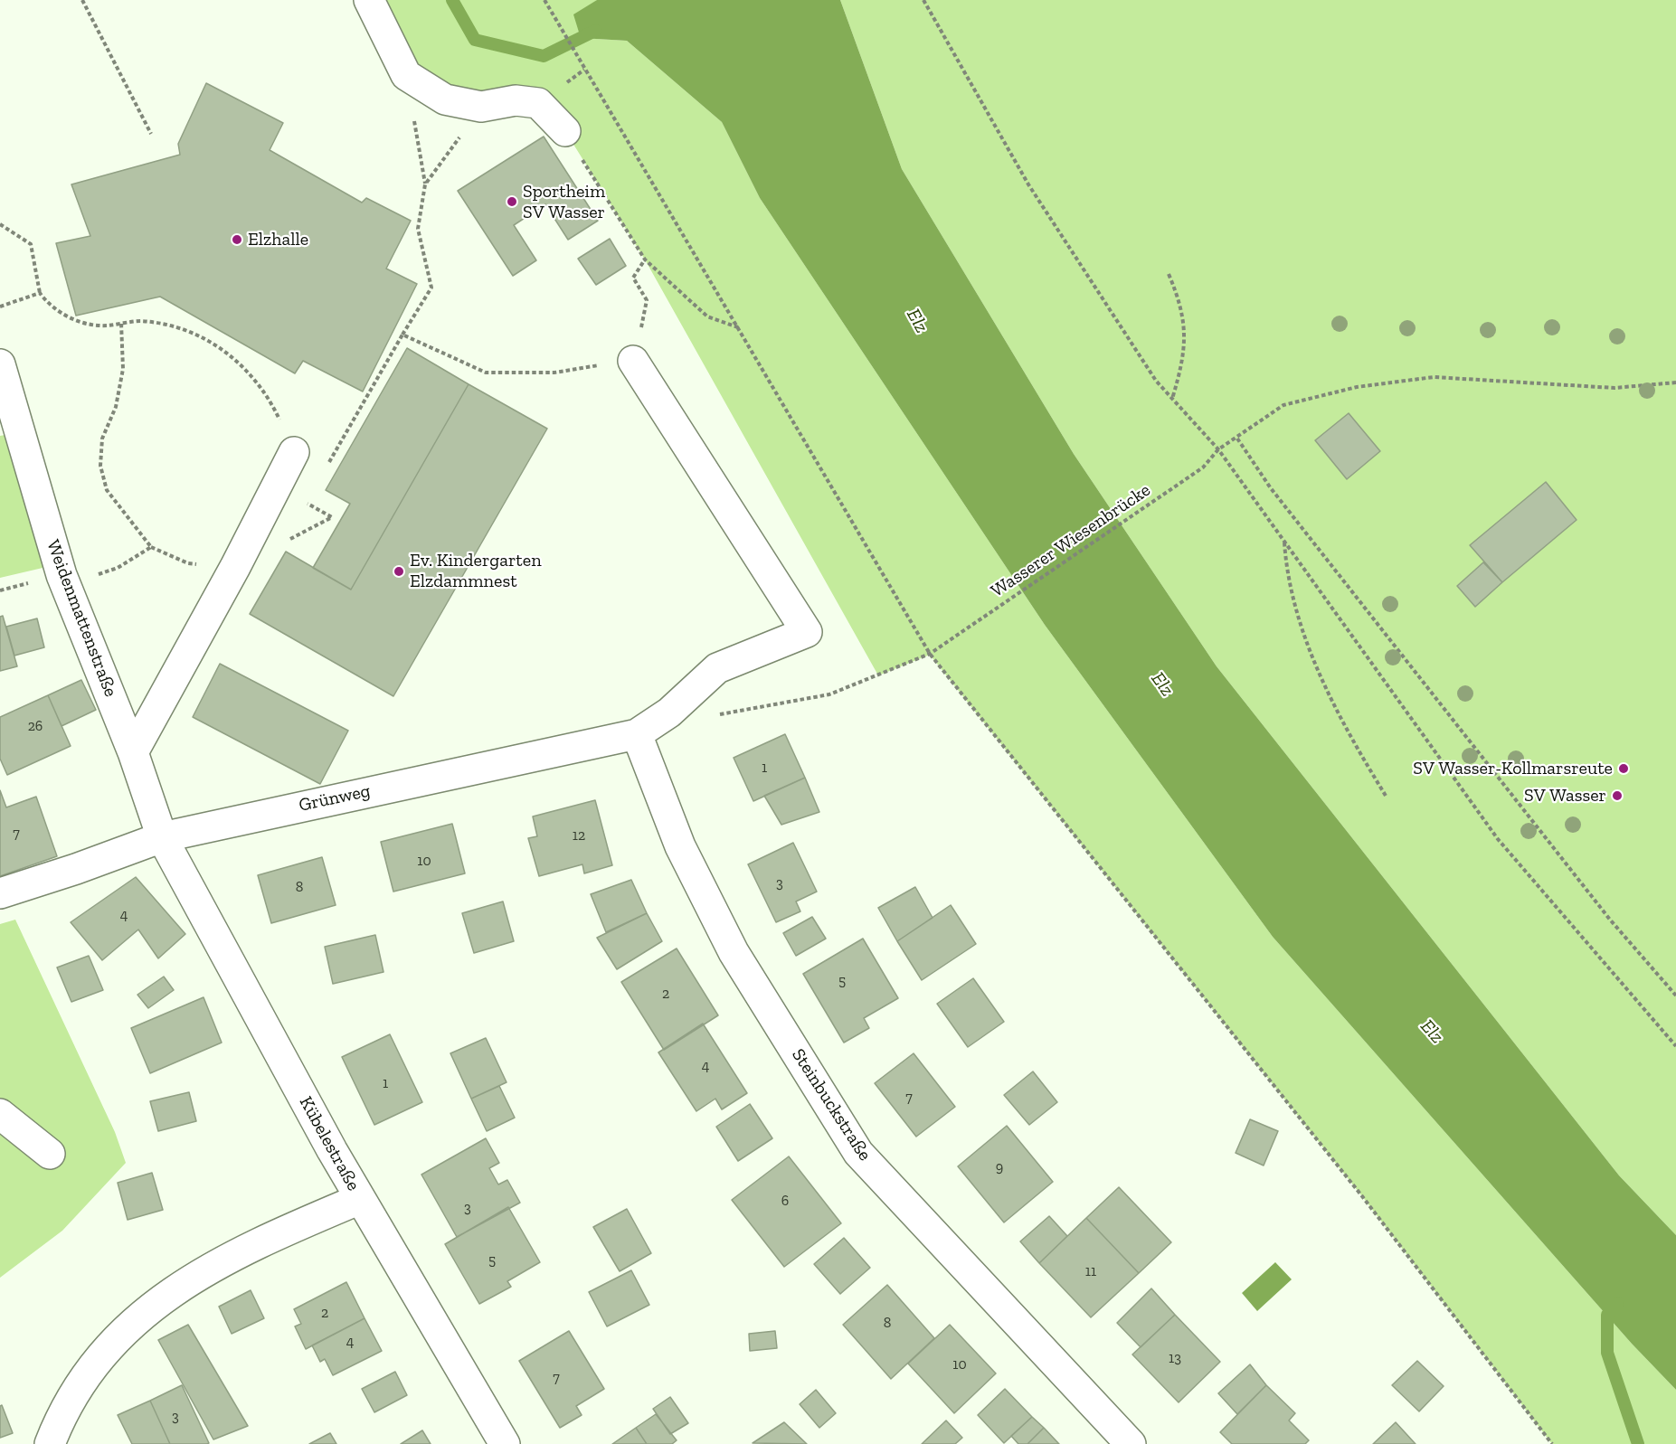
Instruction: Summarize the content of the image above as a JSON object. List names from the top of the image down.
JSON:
{
  "streets": {
    "street": [
      "Weidenmattenstraße",
      "Grünweg",
      "Steinbuckstraße",
      "Kübelestraße"
    ],
    "path": ["Wasserer Wiesenbrücke"]
  },
  "crossings": [
    ["Wasserer Wiesenbrücke", "Grünweg"],
    ["Weidenmattenstraße", "Grünweg"],
    ["Weidenmattenstraße", "Kübelestraße"],
    ["Grünweg", "Steinbuckstraße"],
    ["Grünweg", "Kübelestraße"]
  ],
  "water": ["Elz"],
  "places": [
    "Sportheim SV Wasser",
    "Elzhalle",
    "Ev. Kindergarten Elzdammnest",
    "SV Wasser-Kollmarsreute",
    "SV Wasser"
  ],
  "house_numbers": [
    "26",
    "1",
    "7",
    "12",
    "10",
    "3",
    "8",
    "4",
    "5",
    "2",
    "4",
    "1",
    "7",
    "9",
    "6",
    "3",
    "5",
    "11",
    "2",
    "8",
    "4",
    "13",
    "10",
    "7",
    "3"
  ]
}
